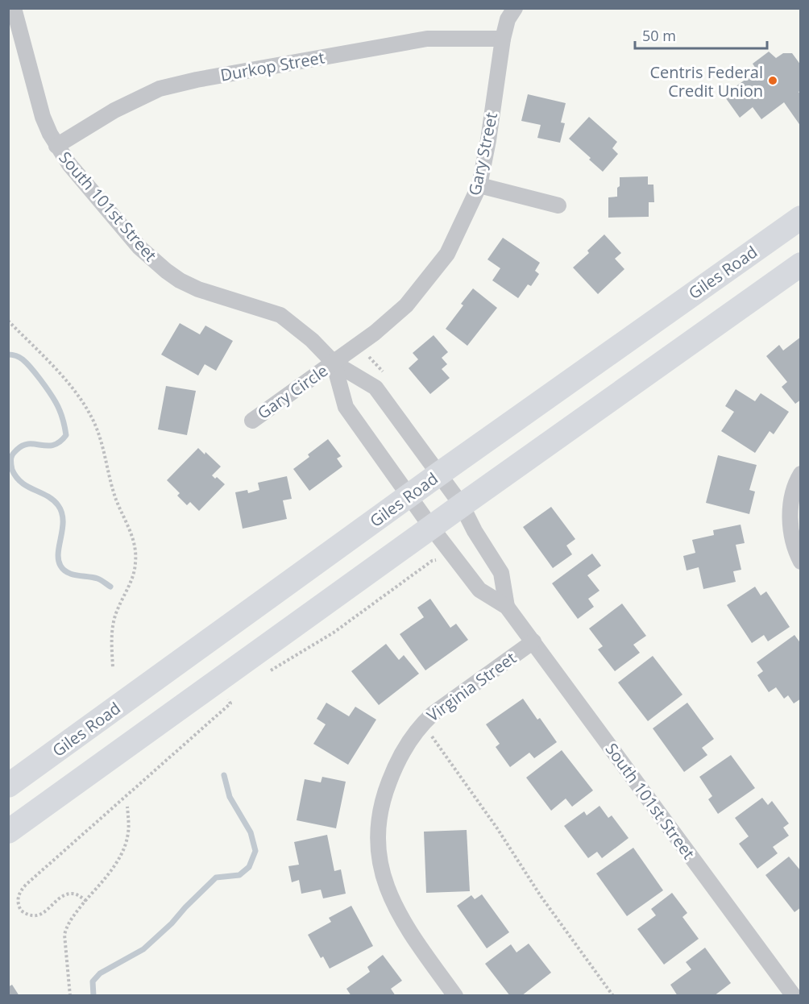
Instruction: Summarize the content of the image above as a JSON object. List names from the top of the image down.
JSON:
{
  "streets": {
    "main road": ["Giles Road"],
    "street": [
      "Durkop Street",
      "Gary Street",
      "South 101st Street",
      "Gary Circle",
      "Virginia Street"
    ]
  },
  "crossings": [
    ["Durkop Street", "Gary Street"],
    ["Durkop Street", "South 101st Street"],
    ["Gary Street", "South 101st Street"],
    ["Gary Street", "Gary Circle"],
    ["South 101st Street", "Giles Road"],
    ["South 101st Street", "Gary Circle"],
    ["South 101st Street", "Virginia Street"]
  ],
  "places": ["Centris Federal Credit Union"],
  "scale_bar": "50 m"
}
